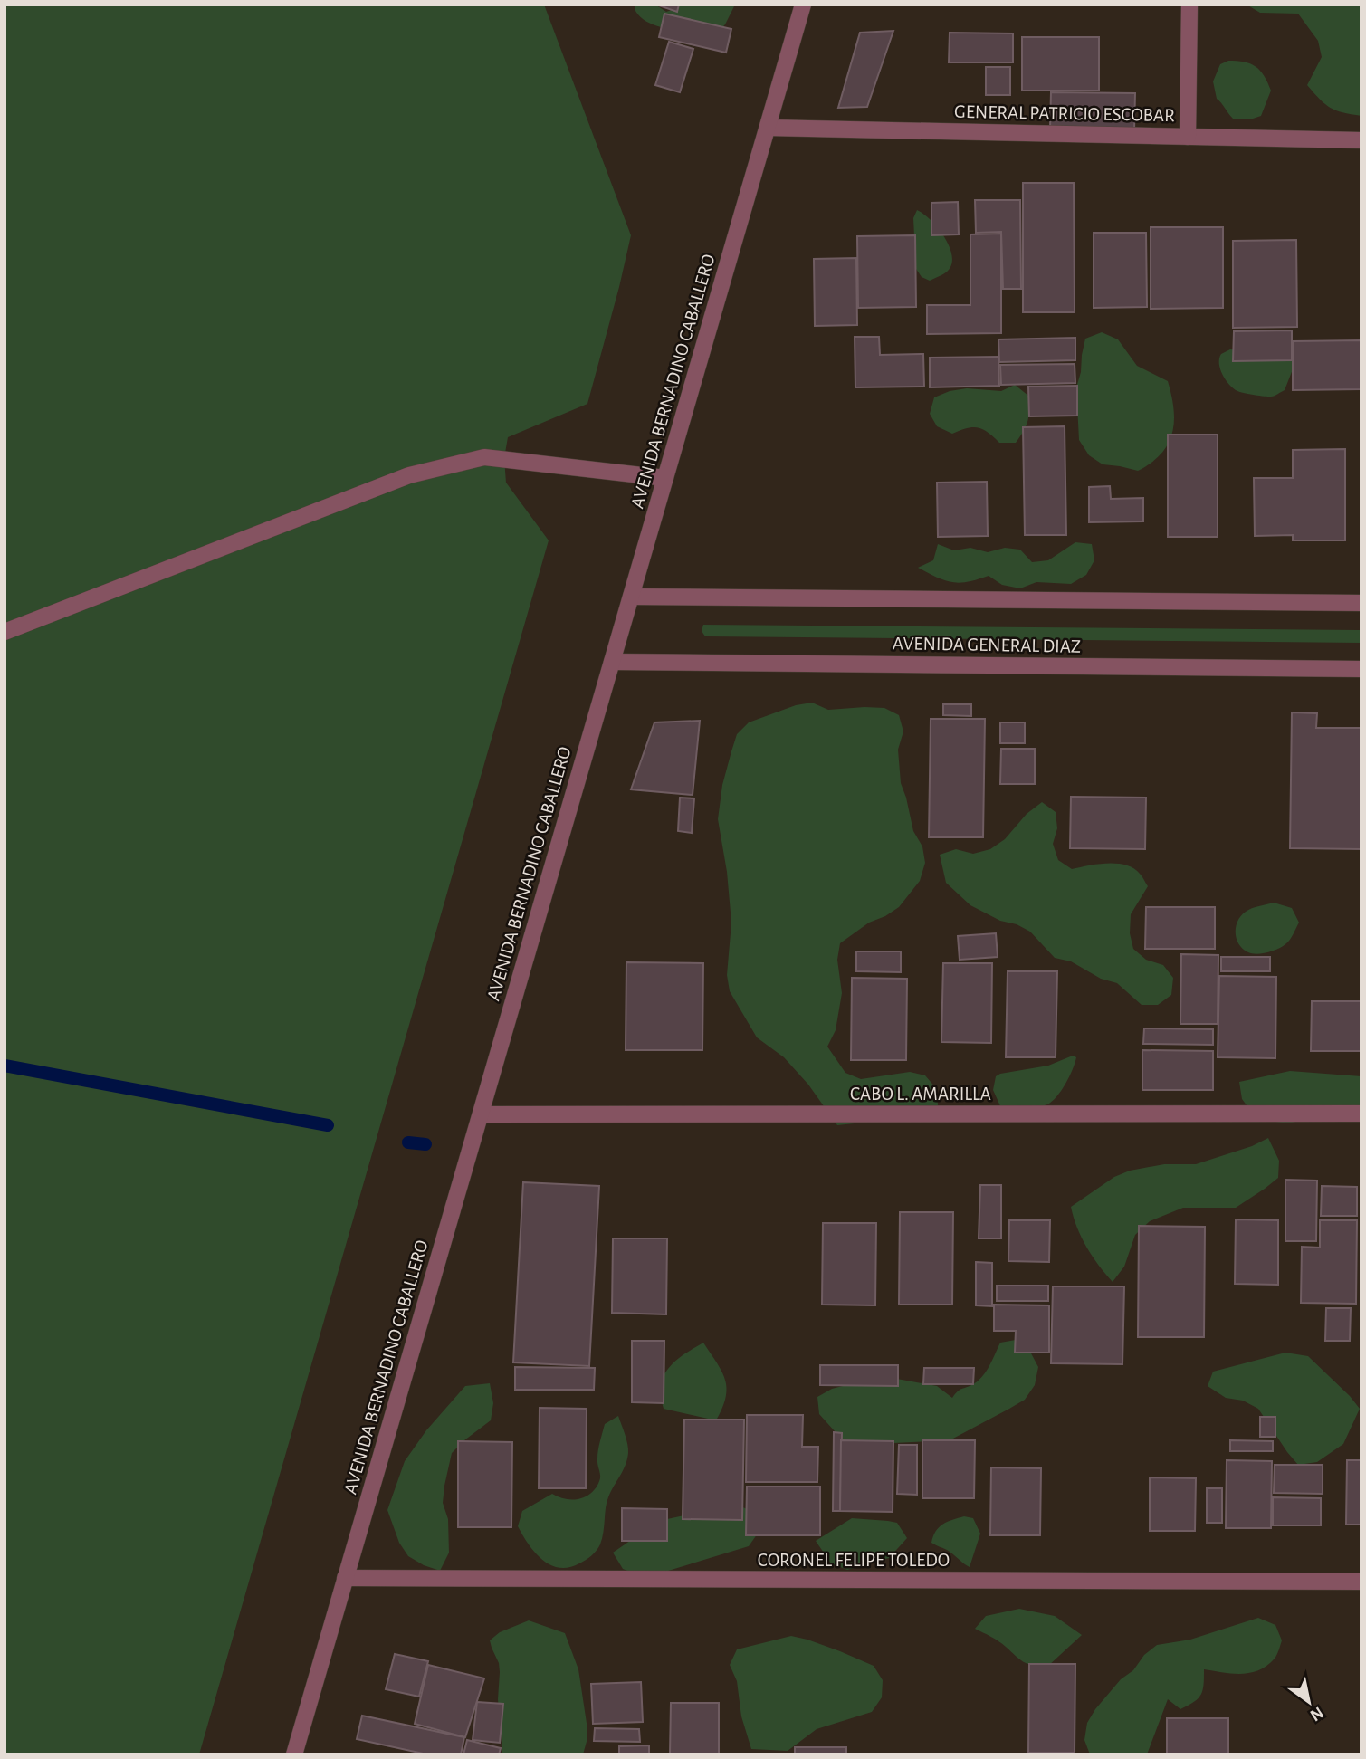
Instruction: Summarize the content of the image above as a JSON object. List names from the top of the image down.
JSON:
{
  "streets": {
    "street": [
      "GENERAL PATRICIO ESCOBAR",
      "AVENIDA BERNADINO CABALLERO",
      "AVENIDA GENERAL DIAZ",
      "CABO L. AMARILLA",
      "CORONEL FELIPE TOLEDO"
    ]
  },
  "crossings": [
    ["GENERAL PATRICIO ESCOBAR", "AVENIDA BERNADINO CABALLERO"],
    ["AVENIDA BERNADINO CABALLERO", "AVENIDA GENERAL DIAZ"],
    ["AVENIDA BERNADINO CABALLERO", "CABO L. AMARILLA"],
    ["AVENIDA BERNADINO CABALLERO", "CORONEL FELIPE TOLEDO"]
  ],
  "north": "bottom right"
}
